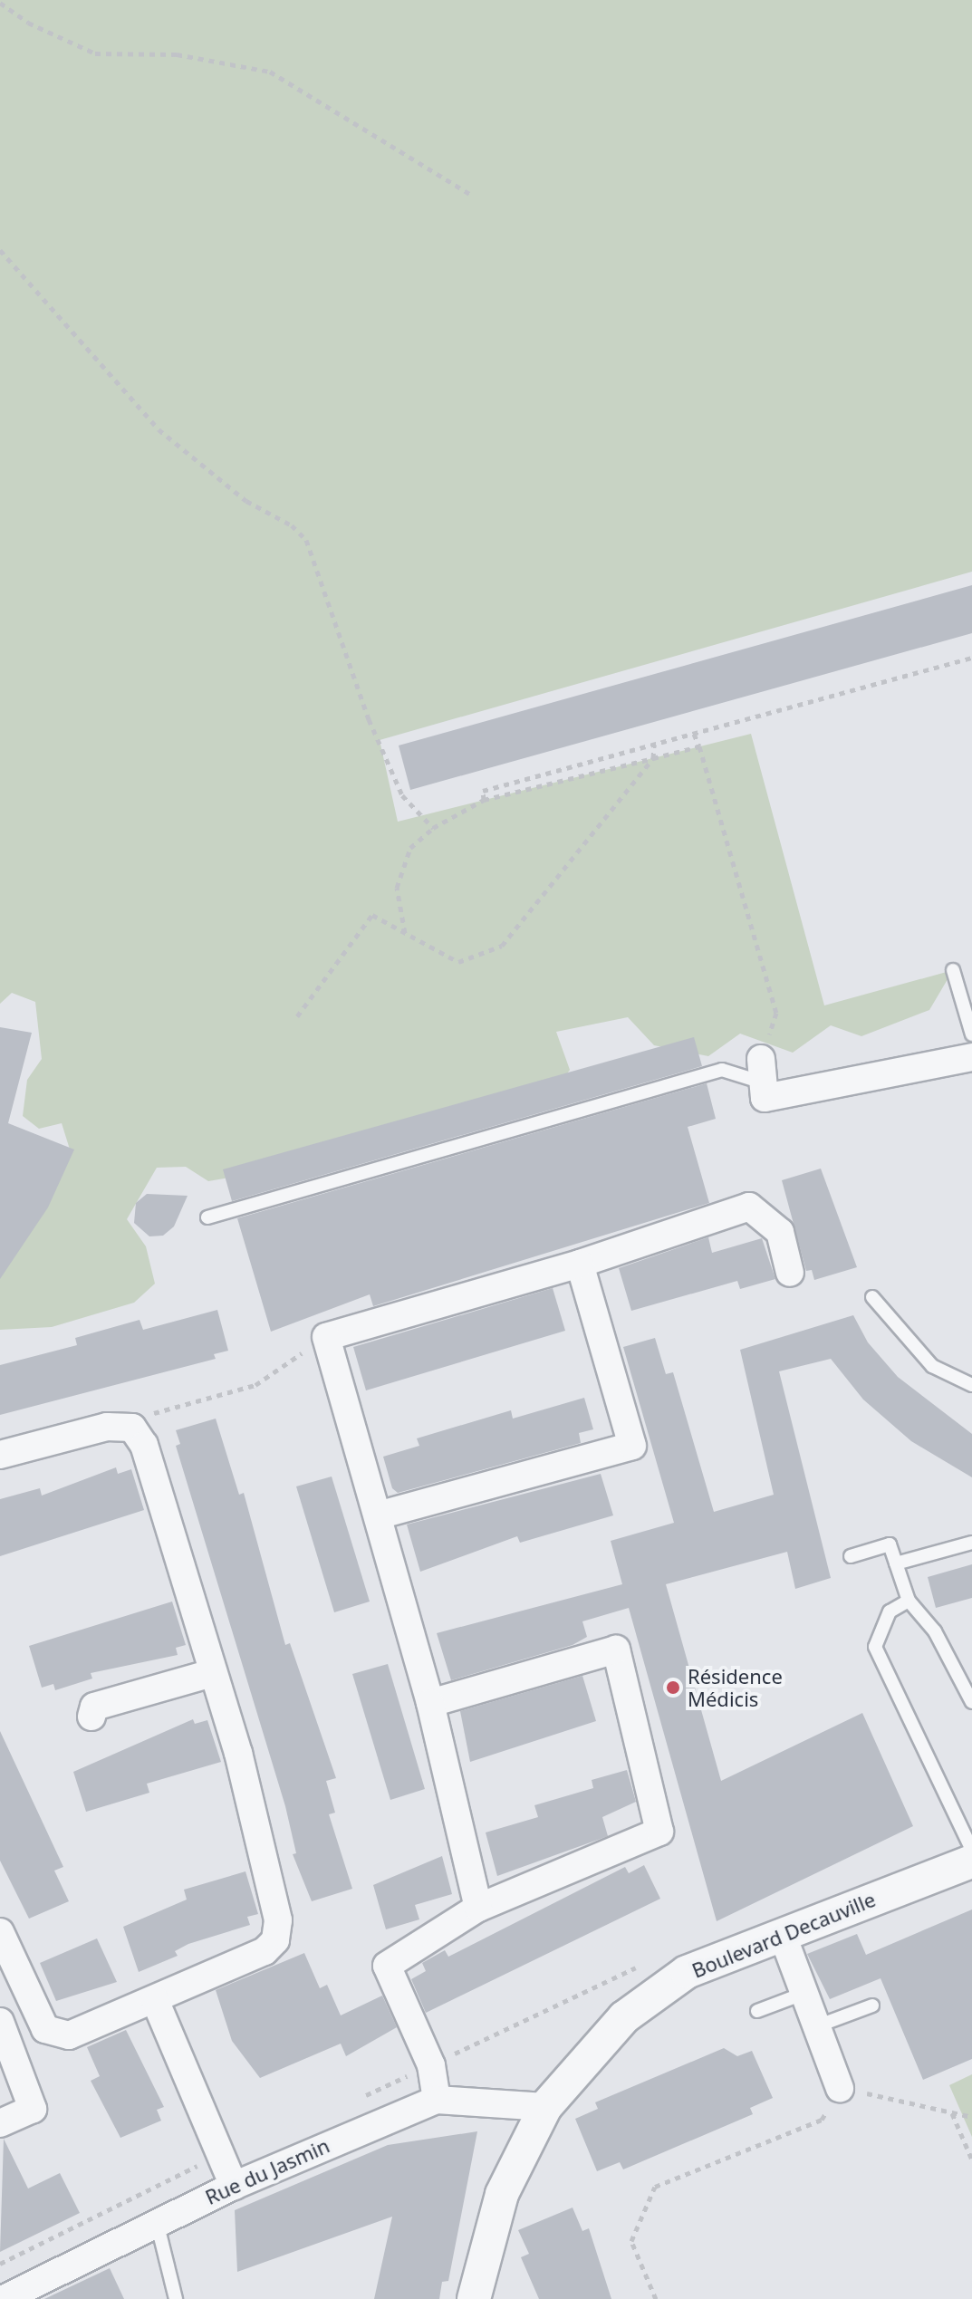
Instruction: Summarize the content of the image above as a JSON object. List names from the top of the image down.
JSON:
{
  "streets": {
    "street": ["Boulevard Decauville", "Rue du Jasmin"]
  },
  "crossings": [
    ["Boulevard Decauville", "Rue du Jasmin"]
  ],
  "places": ["Résidence Médicis"]
}
